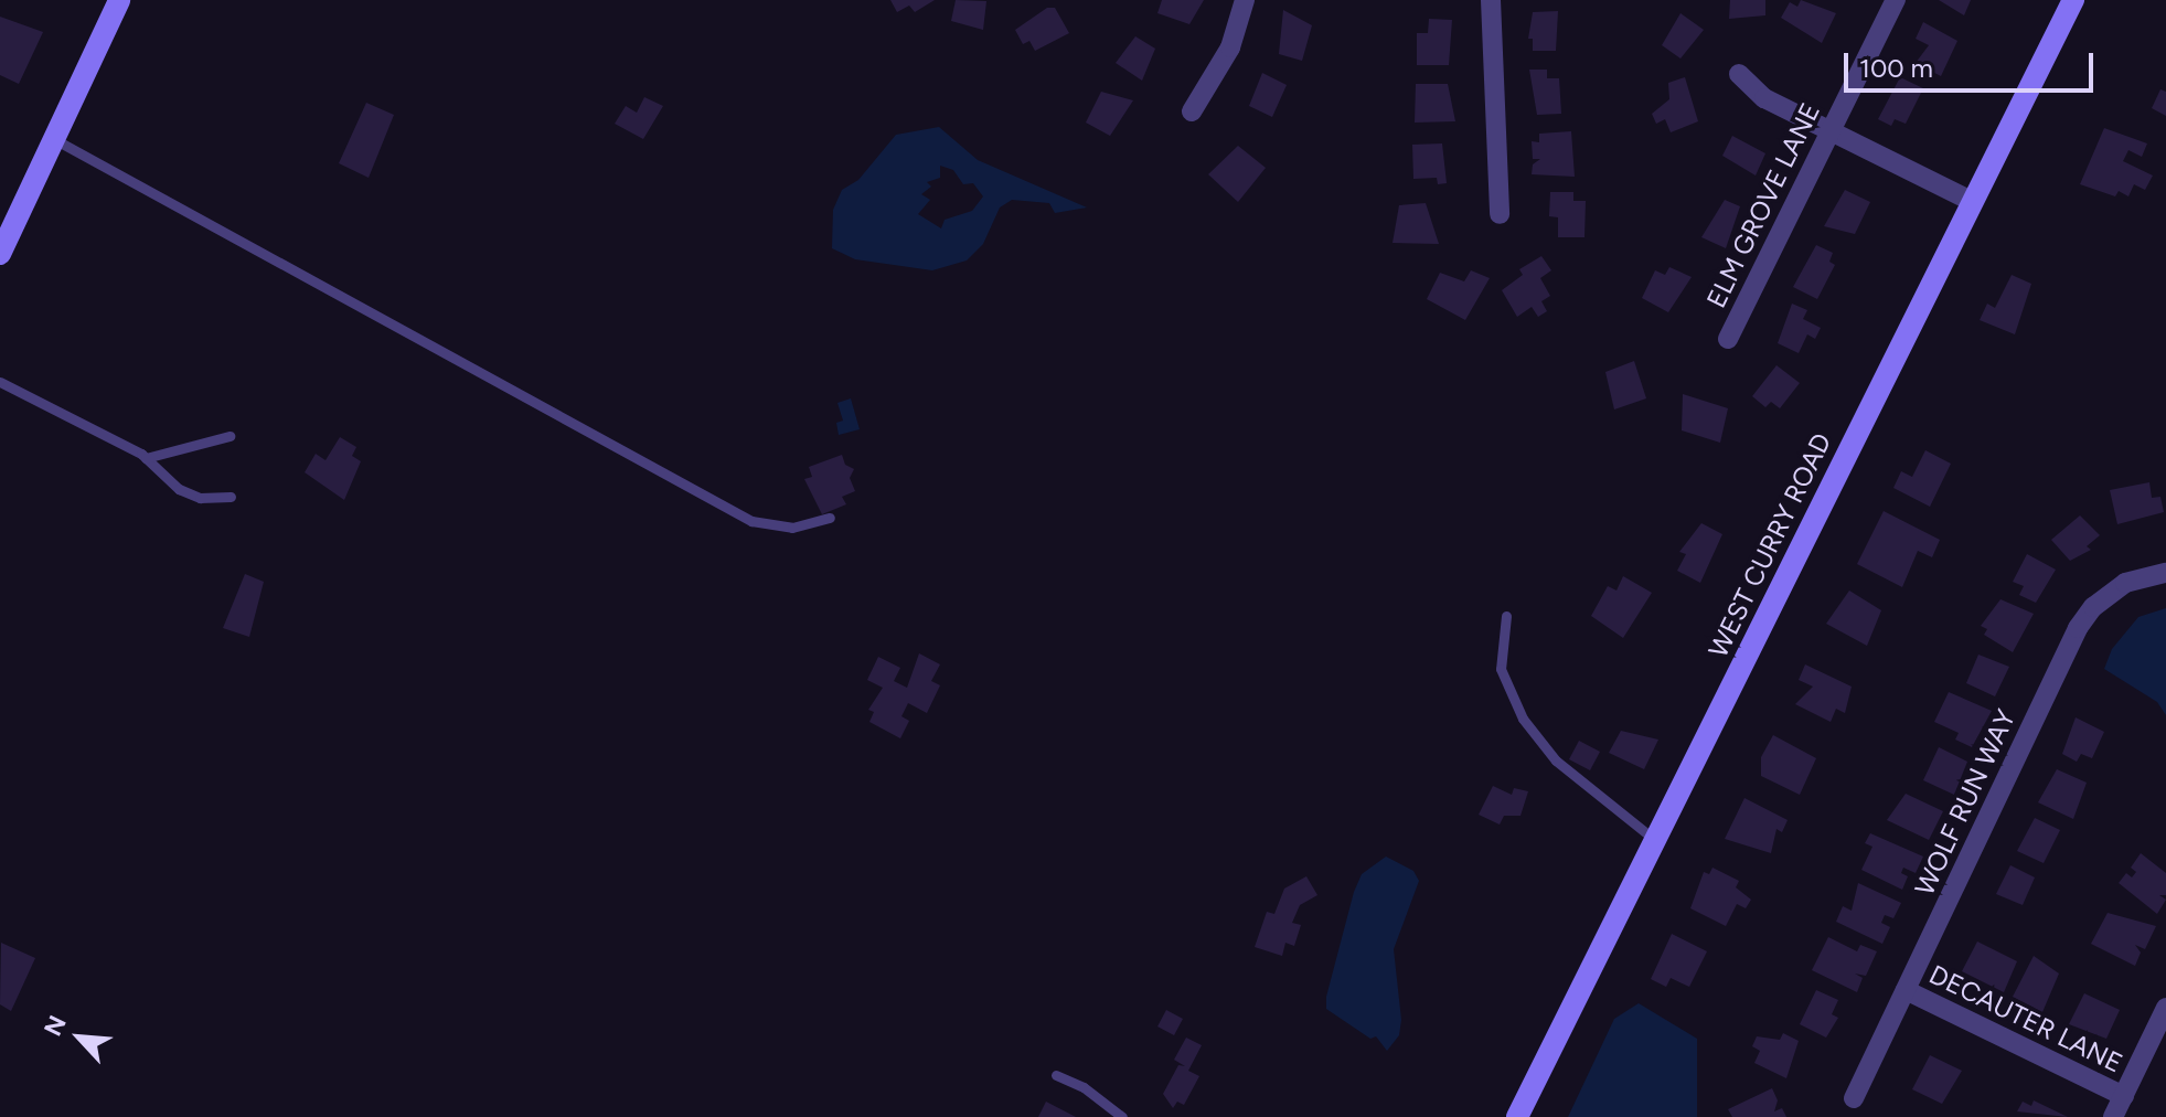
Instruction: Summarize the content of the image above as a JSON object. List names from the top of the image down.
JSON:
{
  "streets": {
    "street": [
      "ELM GROVE LANE",
      "WEST CURRY ROAD",
      "WOLF RUN WAY",
      "DECAUTER LANE"
    ]
  },
  "crossings": [
    ["WOLF RUN WAY", "DECAUTER LANE"]
  ],
  "scale_bar": "100 m",
  "north": "top left"
}
